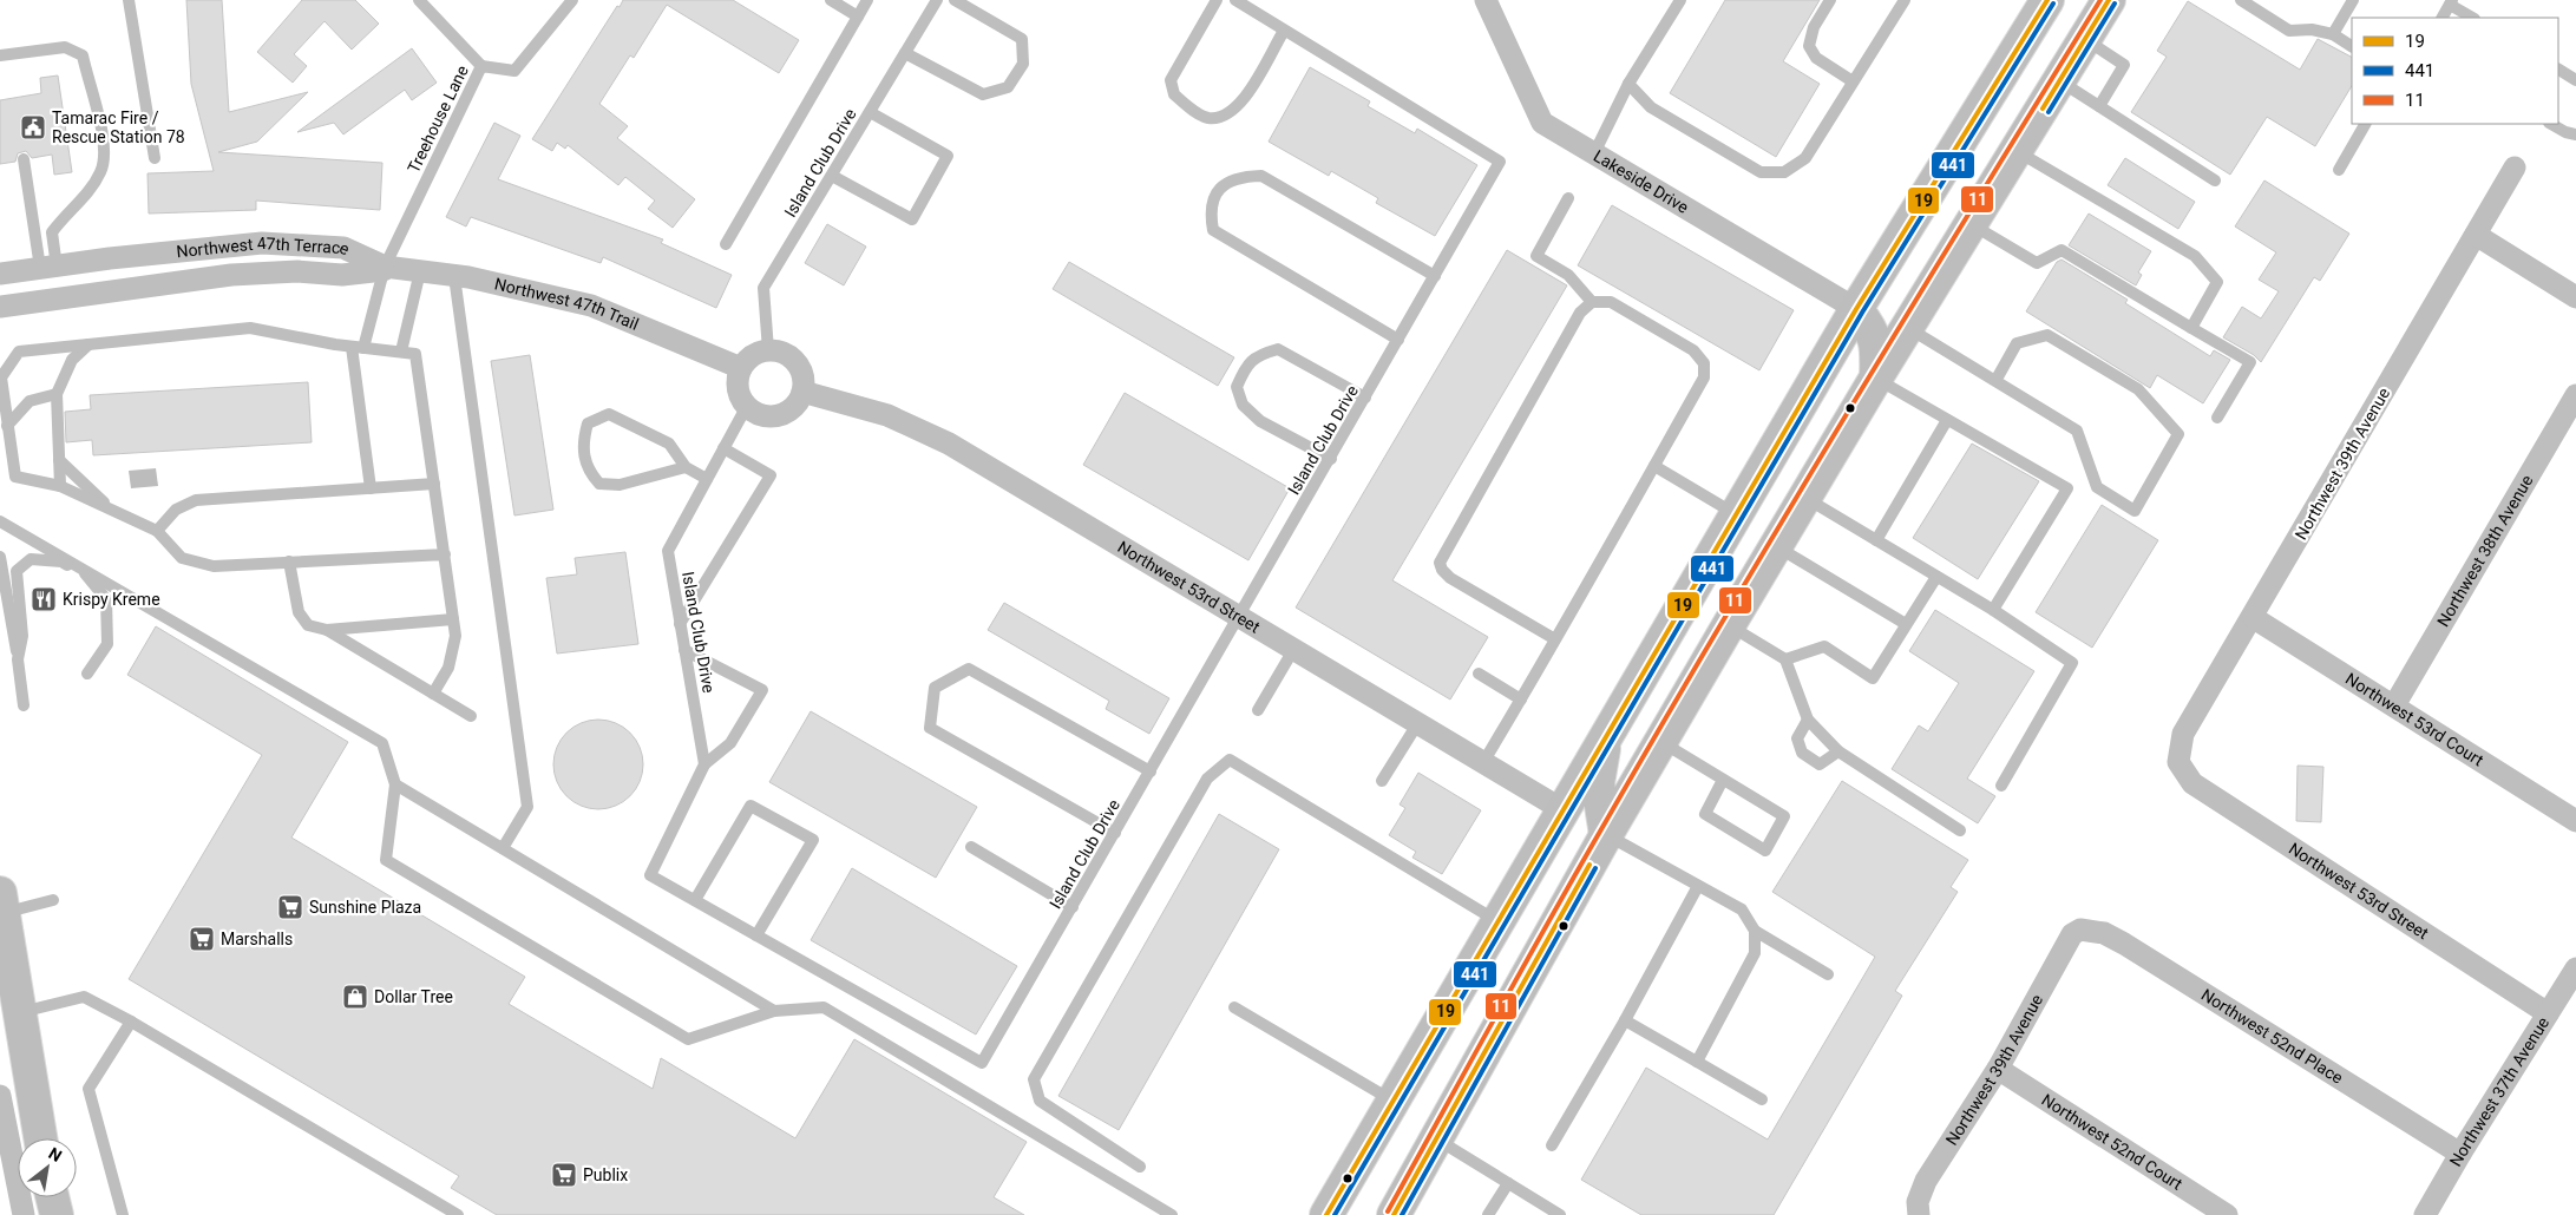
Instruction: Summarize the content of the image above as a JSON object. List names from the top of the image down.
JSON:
{
  "streets": {
    "street": [
      "Lakeside Drive",
      "Northwest 47th Terrace",
      "Northwest 47th Trail",
      "Northwest 39th Avenue",
      "Northwest 38th Avenue",
      "Northwest 53rd Street",
      "Northwest 53rd Court",
      "Northwest 52nd Place",
      "Northwest 37th Avenue",
      "Northwest 52nd Court"
    ],
    "lane": ["Treehouse Lane", "Island Club Drive"]
  },
  "crossings": [
    ["Treehouse Lane", "Northwest 47th Terrace"],
    ["Treehouse Lane", "Northwest 47th Trail"],
    ["Island Club Drive", "Northwest 47th Trail"],
    ["Island Club Drive", "Northwest 53rd Street"],
    ["Northwest 47th Terrace", "Northwest 47th Trail"],
    ["Northwest 47th Trail", "Northwest 53rd Street"],
    ["Northwest 39th Avenue", "Northwest 53rd Street"],
    ["Northwest 39th Avenue", "Northwest 53rd Court"],
    ["Northwest 39th Avenue", "Northwest 52nd Place"],
    ["Northwest 39th Avenue", "Northwest 52nd Court"],
    ["Northwest 38th Avenue", "Northwest 53rd Court"],
    ["Northwest 53rd Street", "Northwest 37th Avenue"],
    ["Northwest 52nd Place", "Northwest 37th Avenue"]
  ],
  "places": {
    "public building": ["Tamarac Fire / Rescue Station 78"],
    "restaurant": ["Krispy Kreme"],
    "supermarket": ["Sunshine Plaza", "Marshalls", "Publix"],
    "shop": ["Dollar Tree"]
  },
  "lines": ["transit line 19", "transit line 11", "transit line 441"],
  "legend": ["19", "441", "11"],
  "north": "top right"
}
